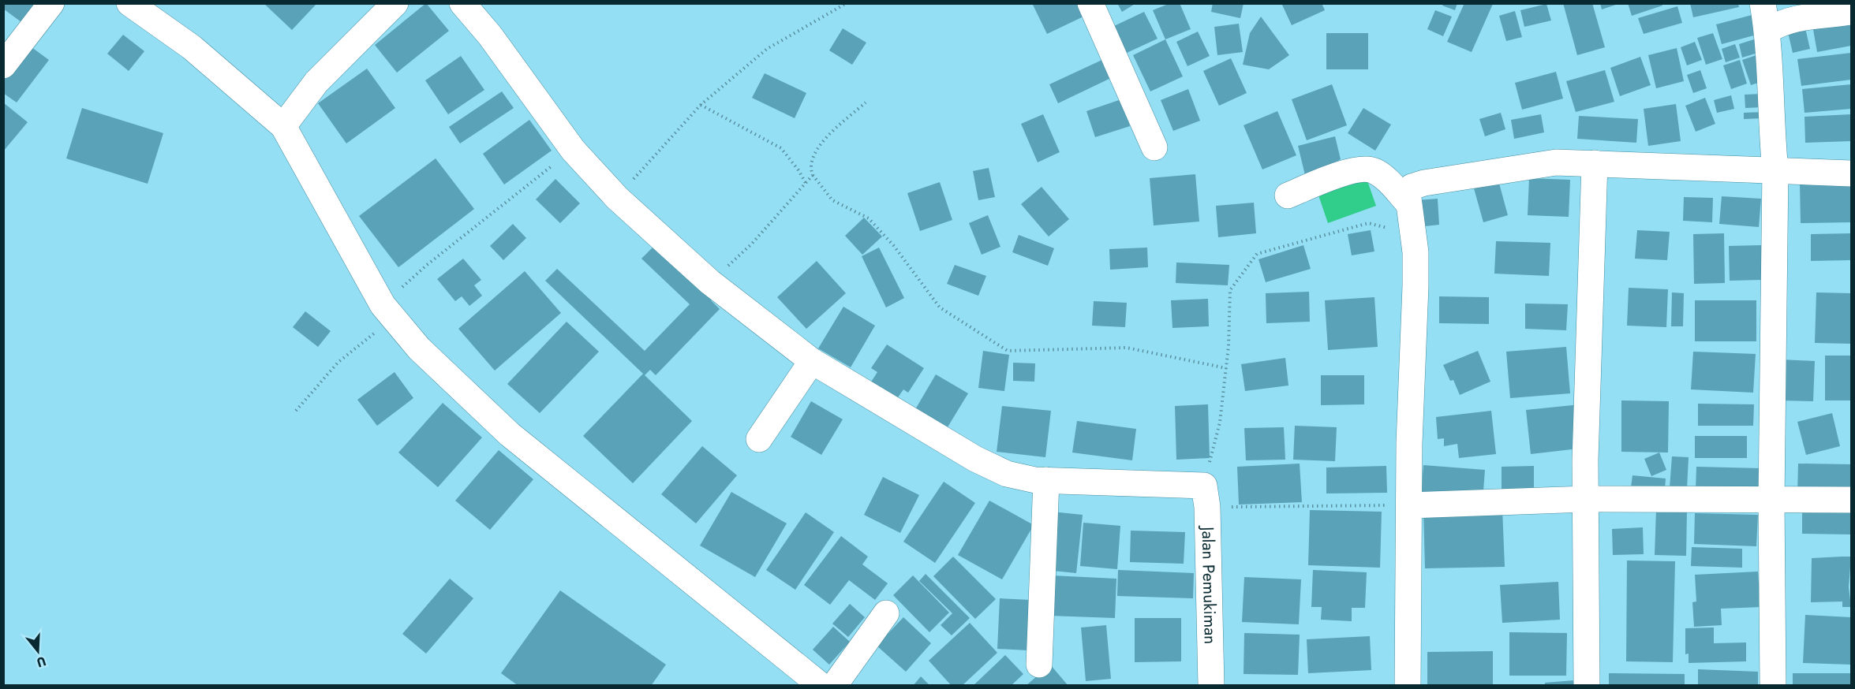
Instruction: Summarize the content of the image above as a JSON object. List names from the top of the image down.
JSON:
{
  "streets": {
    "street": ["Jalan Pemukiman"]
  },
  "north": "bottom"
}
